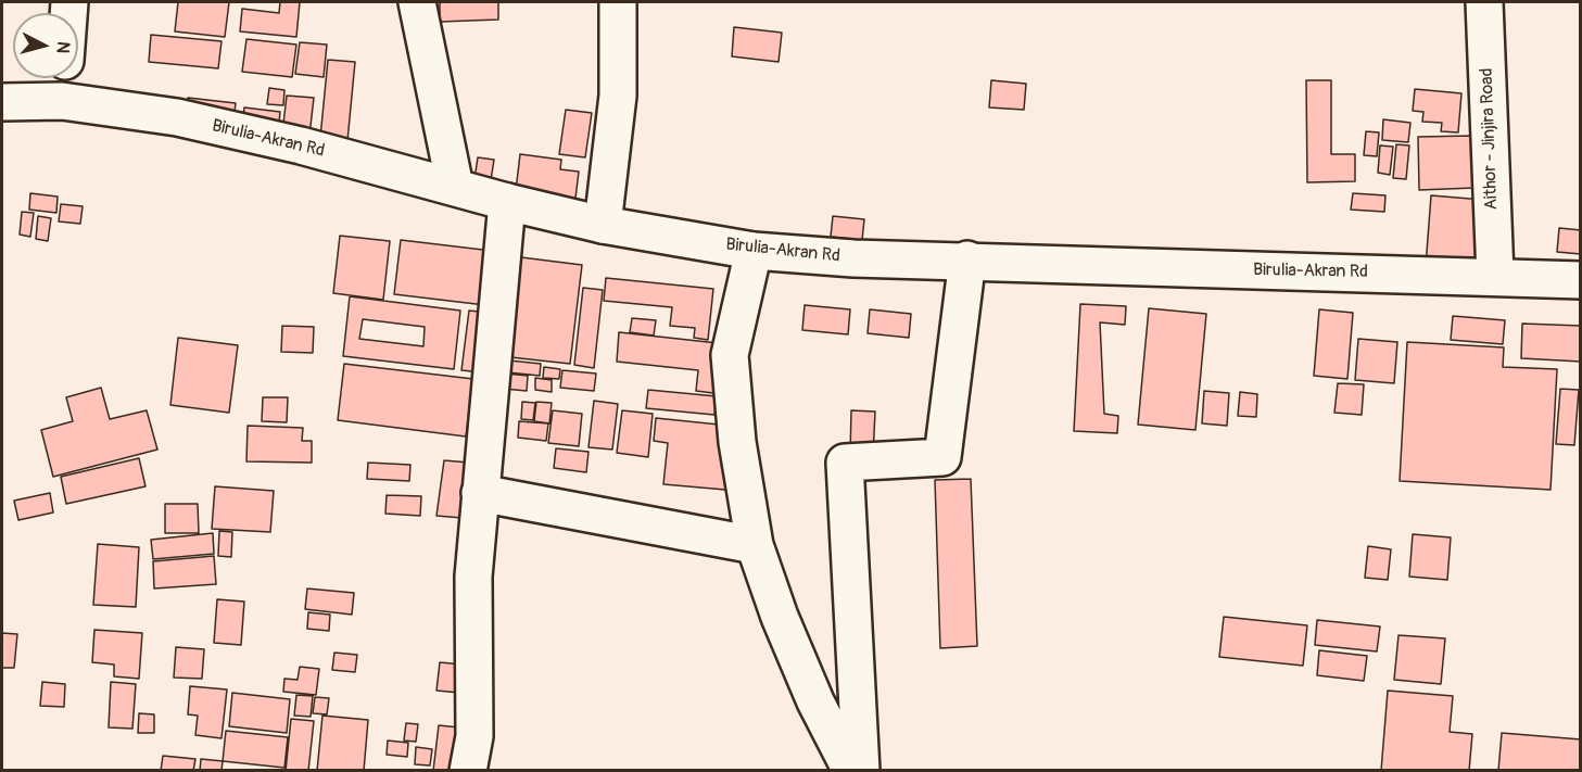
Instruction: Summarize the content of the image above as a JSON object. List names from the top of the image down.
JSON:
{
  "streets": {
    "main road": ["Birulia-Akran Rd", "Aithor - Jinjira Road"]
  },
  "crossings": [
    ["Birulia-Akran Rd", "Aithor - Jinjira Road"]
  ],
  "north": "right"
}
